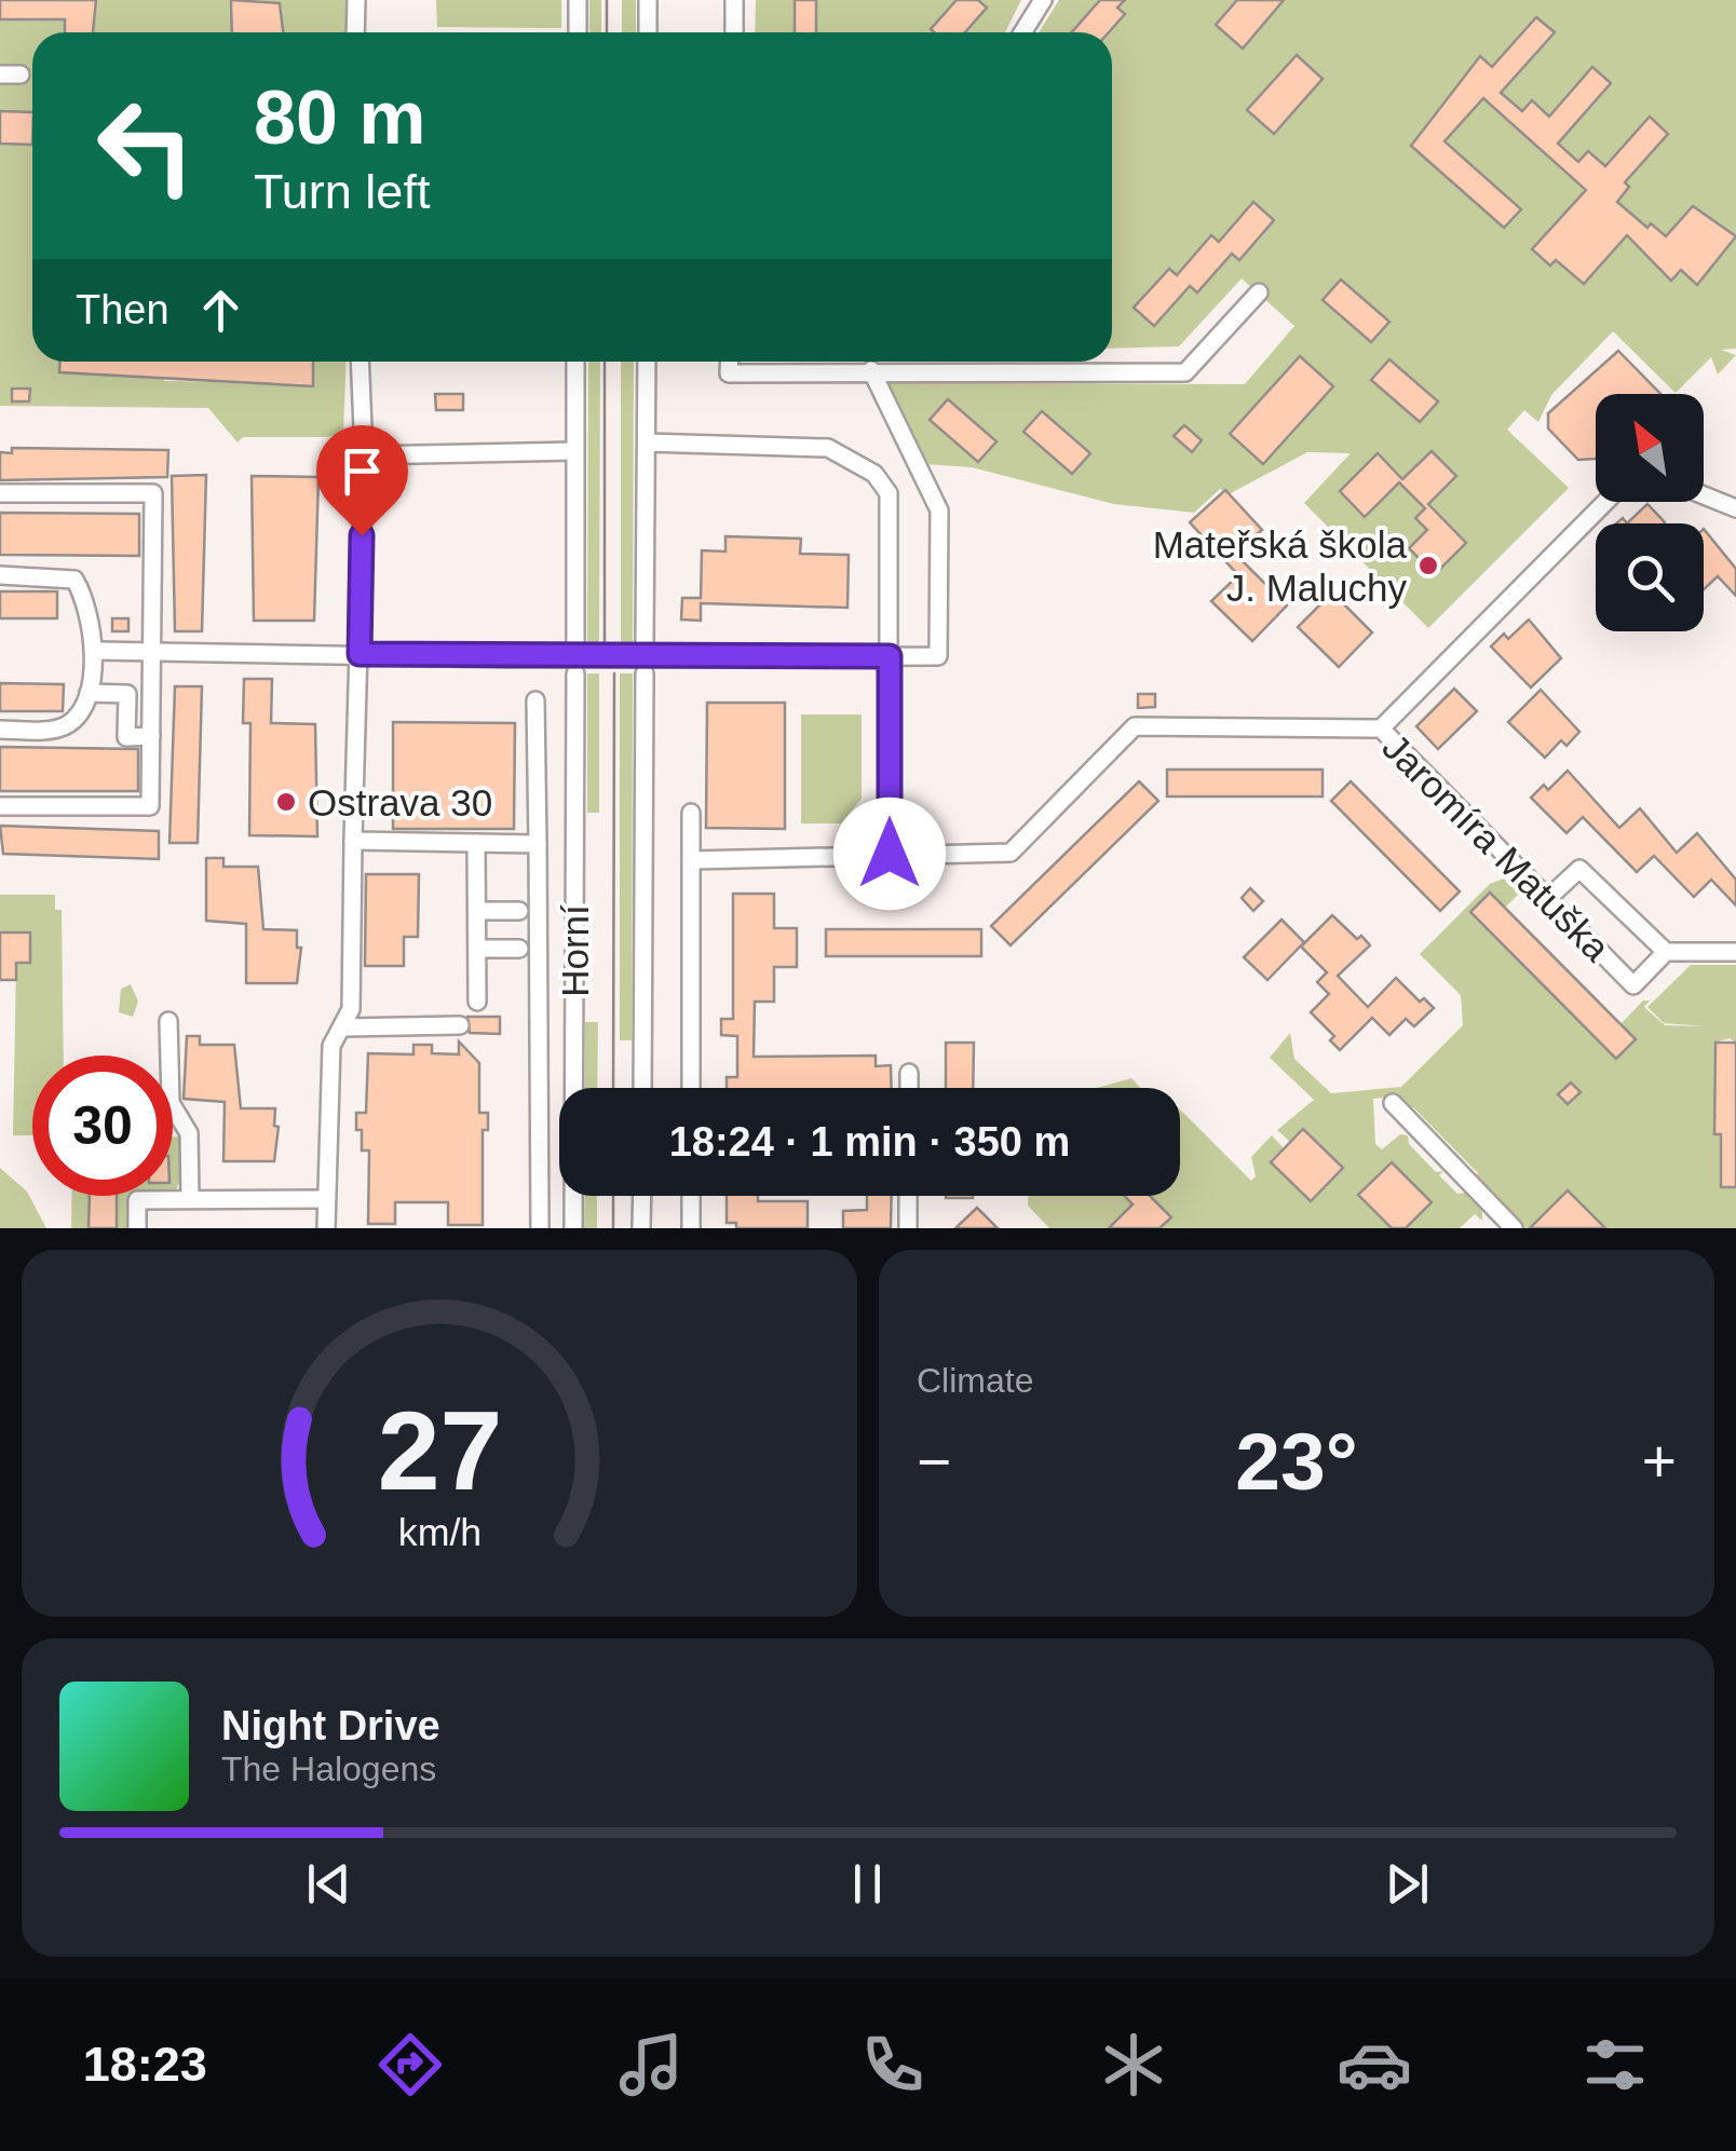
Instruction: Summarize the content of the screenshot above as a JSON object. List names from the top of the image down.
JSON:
{
  "streets": {
    "street": ["Jaromíra Matuška", "Horní"]
  },
  "places": ["Mateřská škola J. Maluchy", "Ostrava 30"],
  "north": "top left",
  "page": {
    "turn": ["80 m", "Turn left"],
    "then": "Then",
    "limit": "30",
    "trip": "18:24 · 1 min · 350 m",
    "tile": "Climate",
    "heat": ["−", "23°", "+"],
    "song": ["Night Drive", "The Halogens"],
    "tabs": "18:23",
    "gauge": ["27", "km/h"]
  }
}
